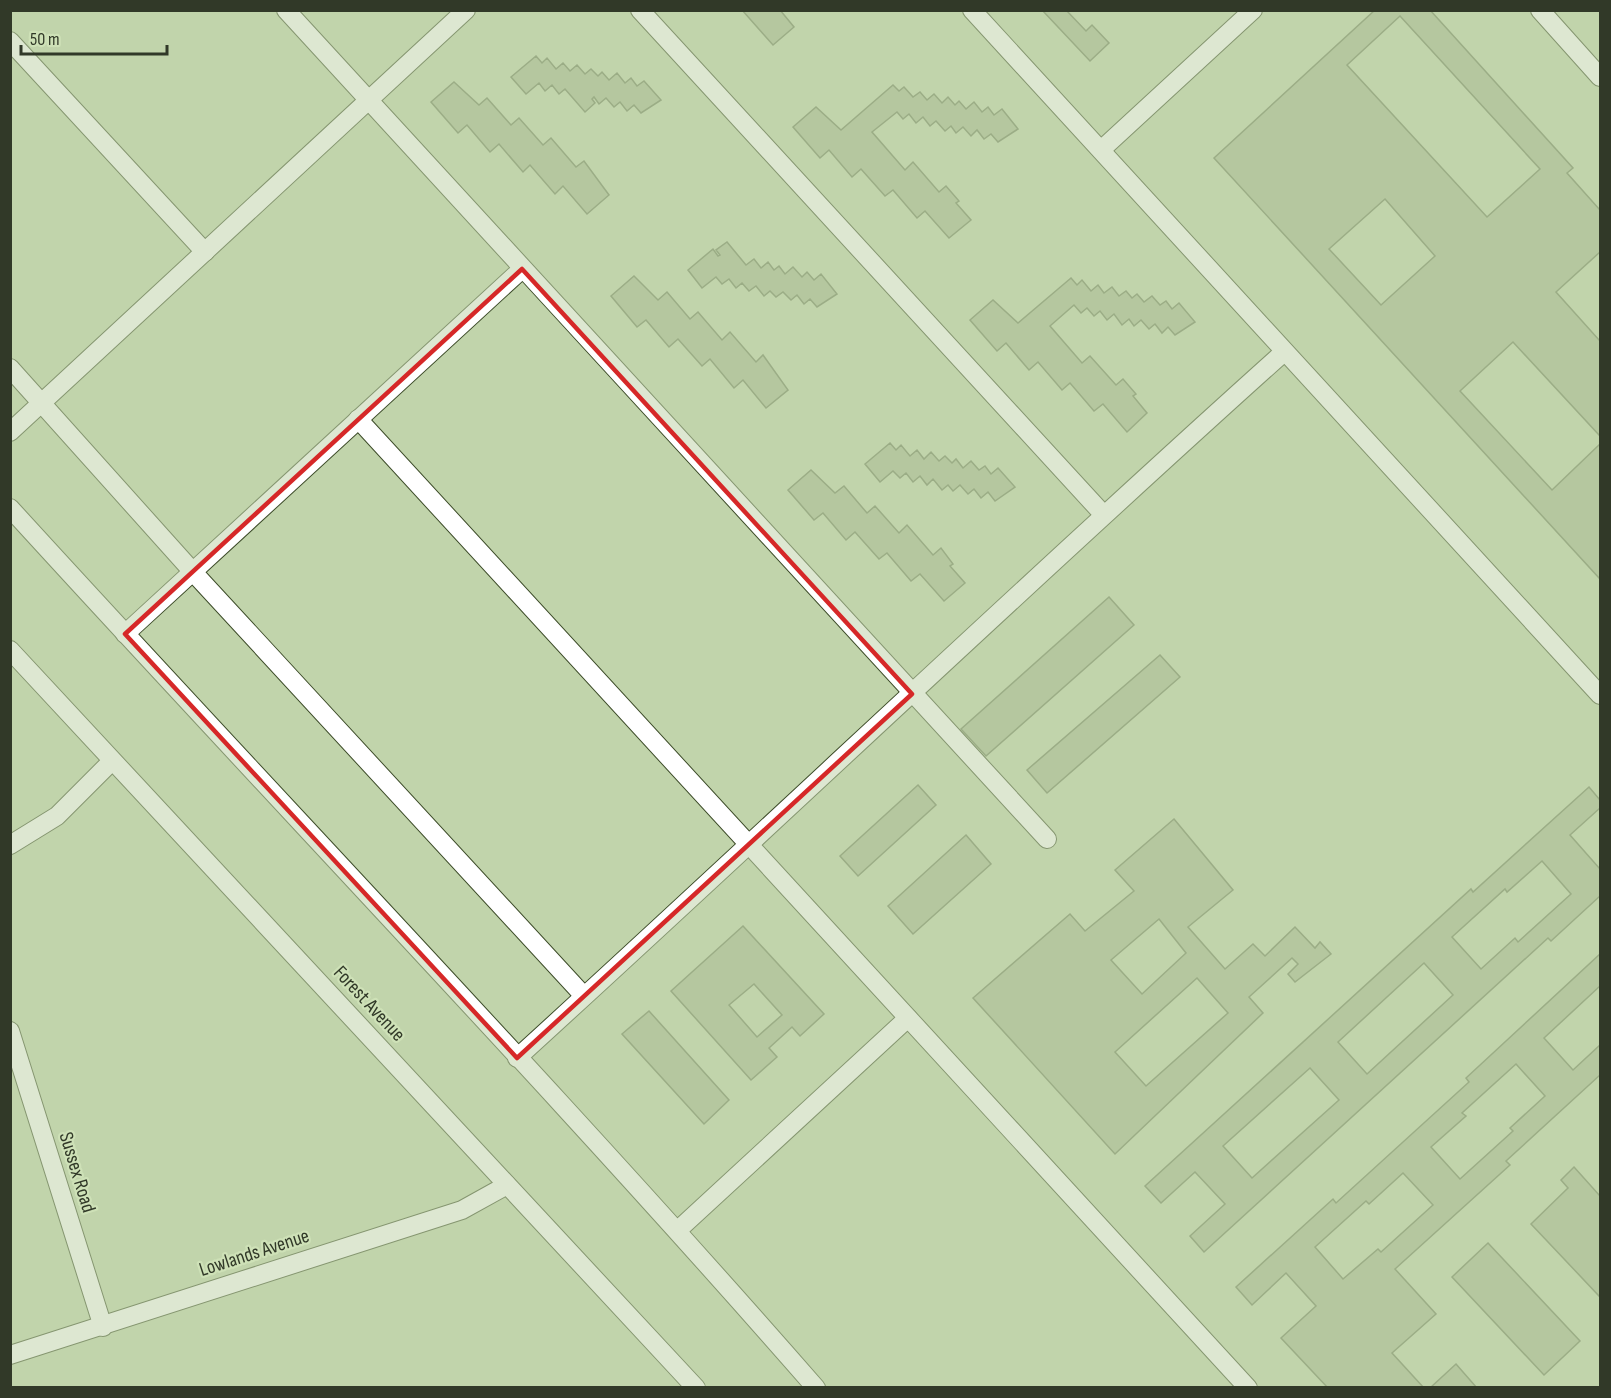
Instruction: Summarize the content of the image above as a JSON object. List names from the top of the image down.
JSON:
{
  "streets": {
    "street": ["Forest Avenue", "Sussex Road", "Lowlands Avenue"]
  },
  "crossings": [
    ["Forest Avenue", "Lowlands Avenue"],
    ["Sussex Road", "Lowlands Avenue"]
  ],
  "scale_bar": "50 m"
}
